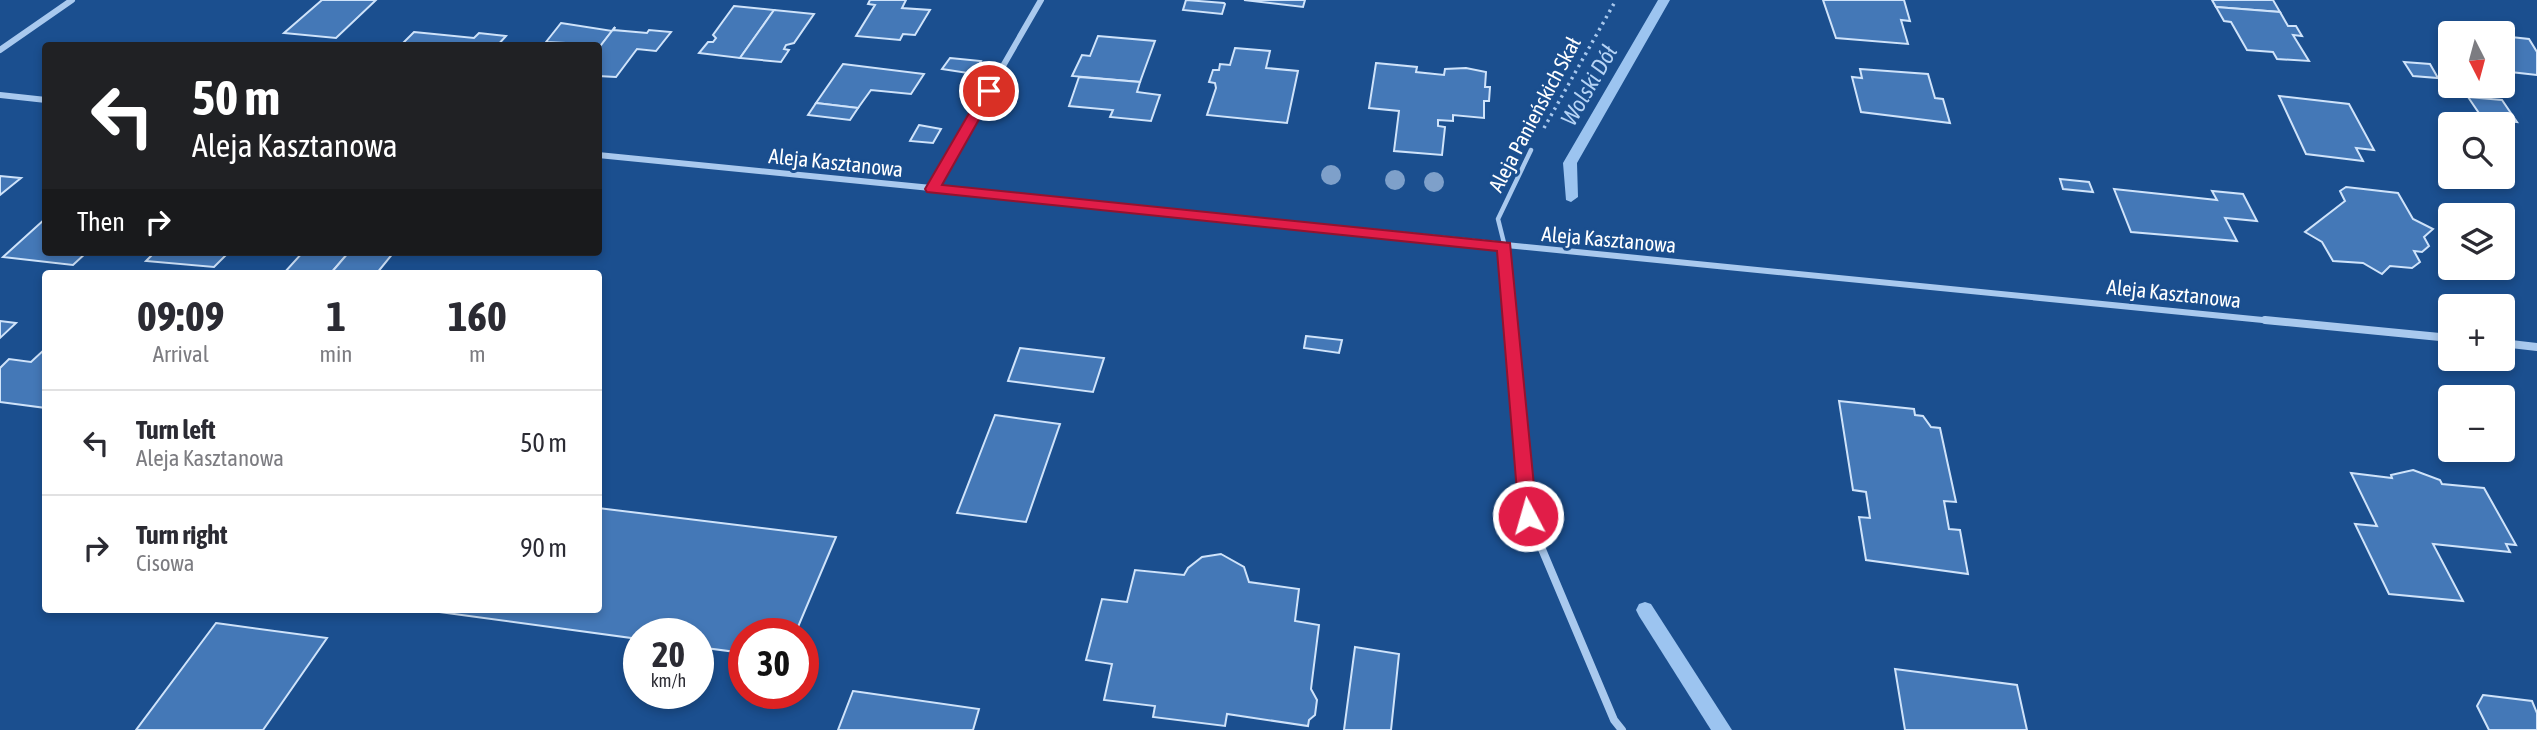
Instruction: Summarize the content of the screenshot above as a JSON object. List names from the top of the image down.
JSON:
{
  "streets": {
    "street": ["Aleja Panieńskich Skał", "Aleja Kasztanowa"]
  },
  "crossings": [
    ["Aleja Panieńskich Skał", "Aleja Kasztanowa"]
  ],
  "water": ["Wolski Dół"],
  "north": "bottom",
  "page": {
    "map_buttons": ["+", "−"],
    "turn": ["50 m", "Aleja Kasztanowa"],
    "then": "Then",
    "eta": [
      "09:09",
      "Arrival",
      "1",
      "min",
      "160",
      "m"
    ],
    "list": [
      {
        "name": "Turn left",
        "note": "Aleja Kasztanowa",
        "value": "50 m"
      },
      {
        "name": "Turn right",
        "note": "Cisowa",
        "value": "90 m"
      }
    ],
    "speed": "20 km/h",
    "limit": "30"
  }
}
